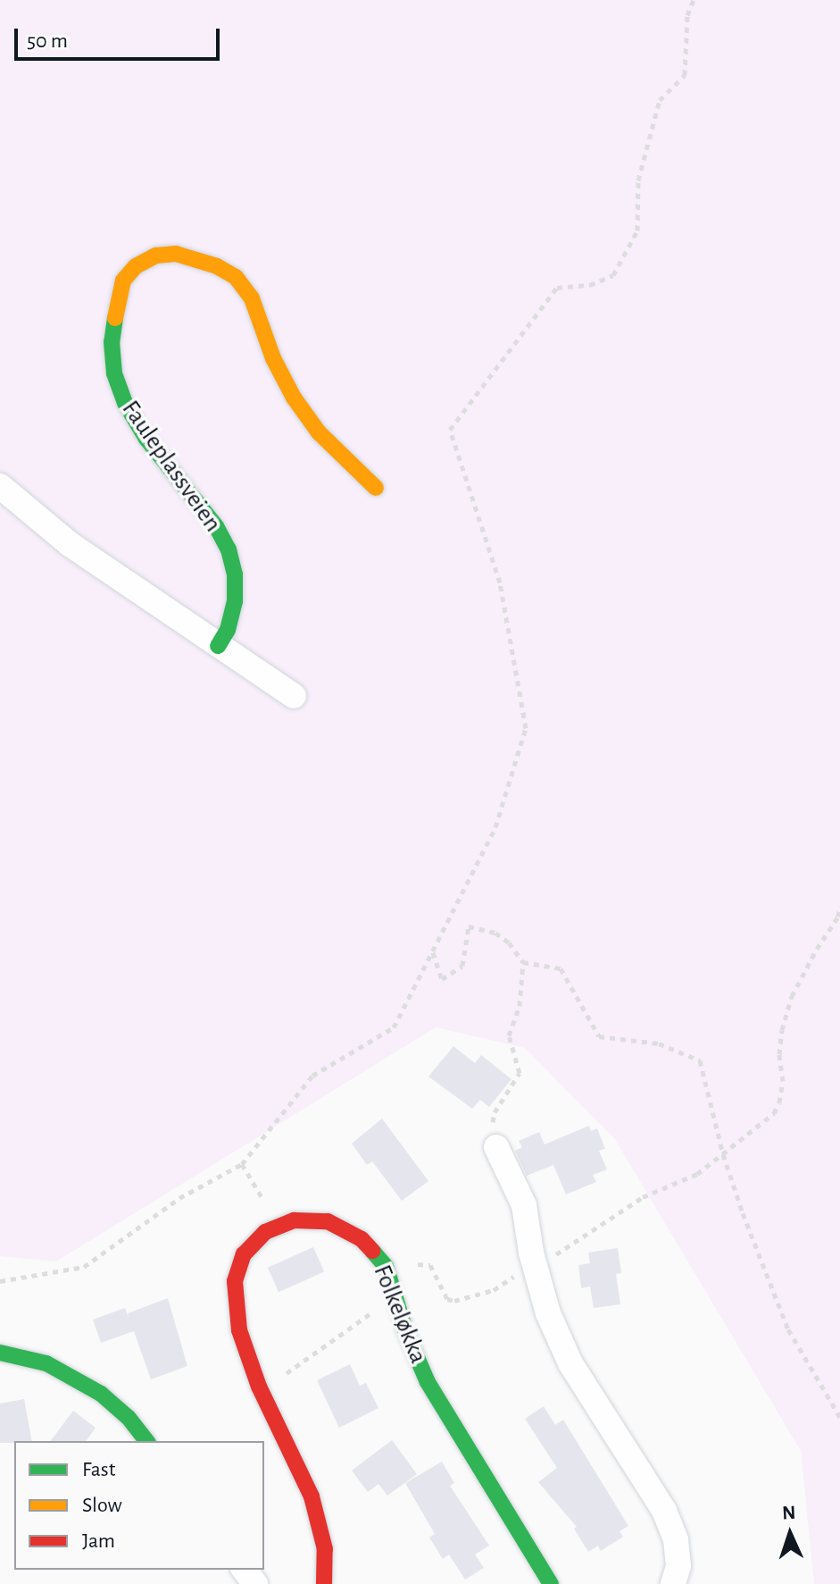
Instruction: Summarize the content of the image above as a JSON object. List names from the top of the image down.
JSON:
{
  "streets": {
    "street": ["Fauleplassveien", "Folkeløkka"]
  },
  "legend": ["Fast", "Slow", "Jam"],
  "scale_bar": "50 m",
  "north": "top"
}
